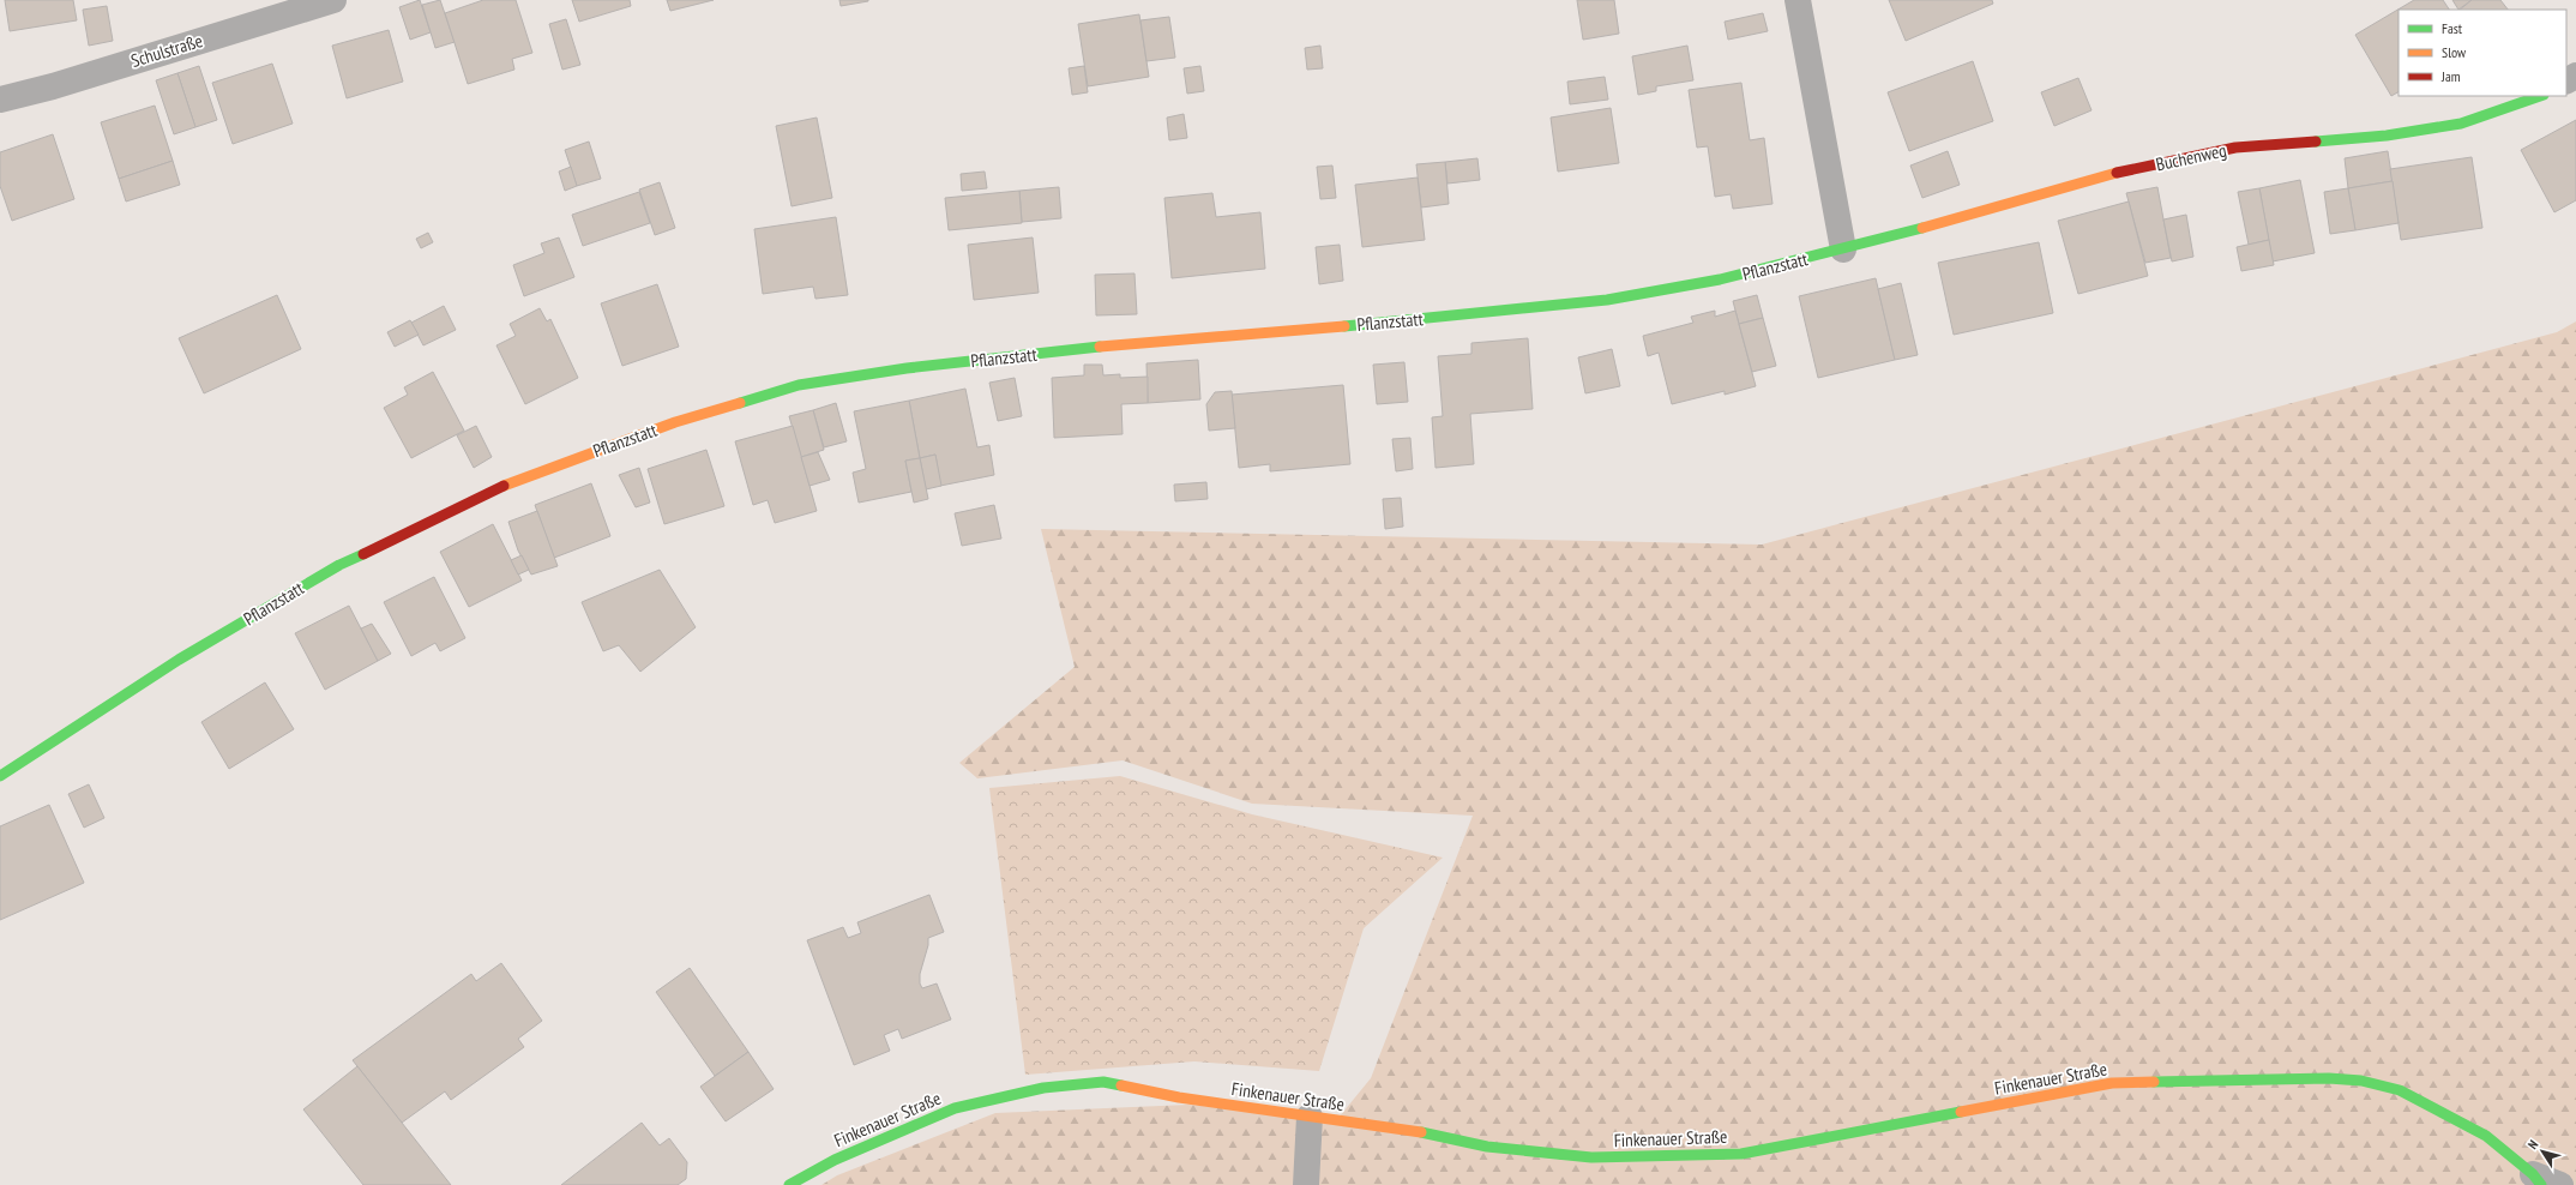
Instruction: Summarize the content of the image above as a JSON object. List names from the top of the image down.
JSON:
{
  "streets": {
    "street": [
      "Schulstraße",
      "Buchenweg",
      "Pflanzstatt",
      "Finkenauer Straße"
    ]
  },
  "crossings": [
    ["Buchenweg", "Pflanzstatt"]
  ],
  "legend": ["Fast", "Slow", "Jam"],
  "north": "top left"
}
